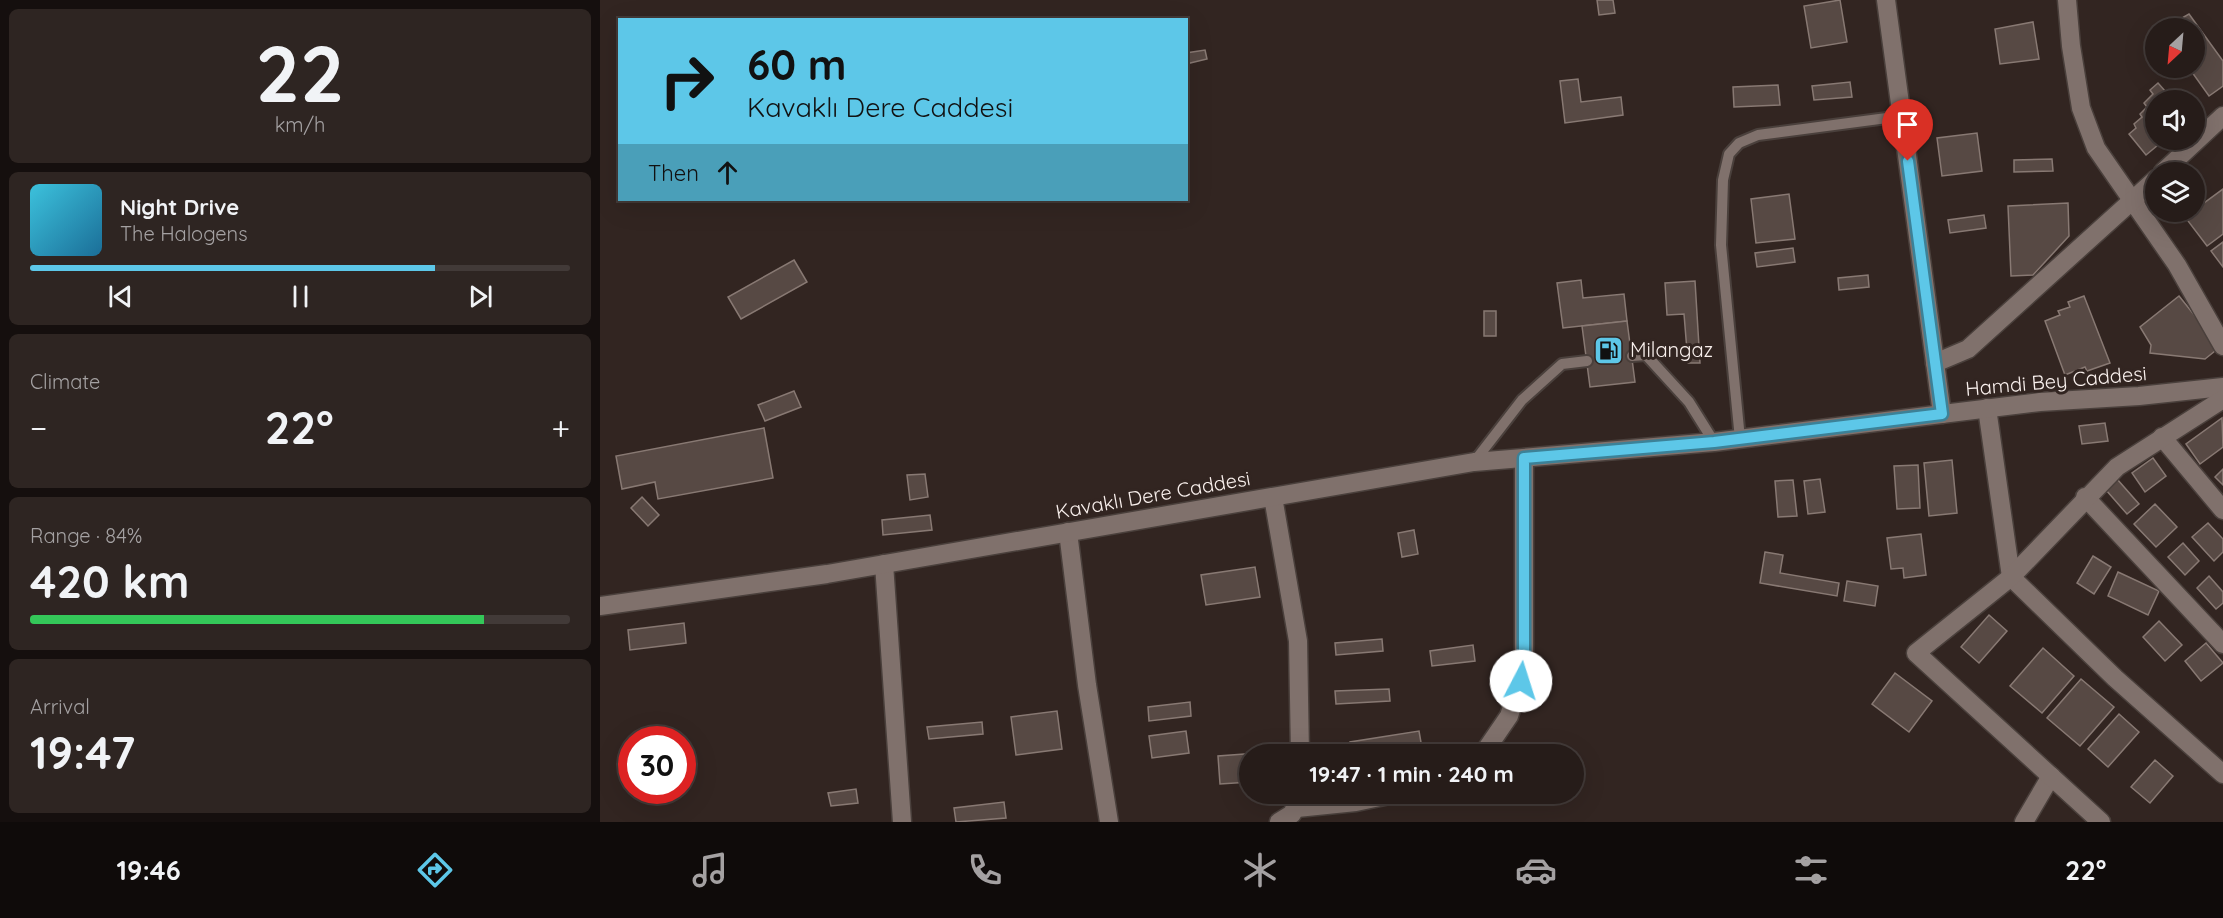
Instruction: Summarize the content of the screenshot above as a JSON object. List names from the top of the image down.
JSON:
{
  "streets": {
    "street": ["Hamdi Bey Caddesi", "Kavaklı Dere Caddesi"]
  },
  "crossings": [
    ["Hamdi Bey Caddesi", "Kavaklı Dere Caddesi"]
  ],
  "places": {
    "fuel station": ["Milangaz"]
  },
  "north": "bottom left",
  "page": {
    "tile": [
      ["22", "km/h"],
      "Climate",
      ["Range · 84%", "420 km"],
      ["Arrival", "19:47"]
    ],
    "turn": ["60 m", "Kavaklı Dere Caddesi"],
    "then": "Then",
    "song": ["Night Drive", "The Halogens"],
    "heat": ["−", "22°", "+"],
    "limit": "30",
    "trip": "19:47 · 1 min · 240 m",
    "tabs": ["19:46", "22°"]
  }
}
